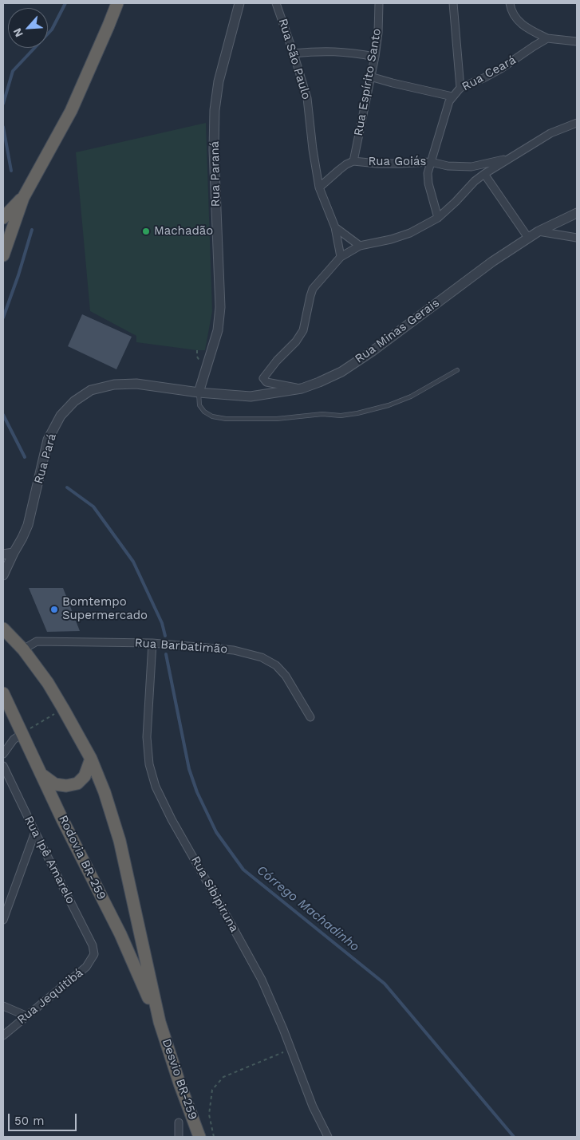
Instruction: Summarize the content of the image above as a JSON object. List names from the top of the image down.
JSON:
{
  "streets": {
    "highway": ["Rodovia BR-259", "Desvio BR-259"],
    "street": [
      "Rua São Paulo",
      "Rua Ceará",
      "Rua Espírito Santo",
      "Rua Goiás",
      "Rua Paraná",
      "Rua Minas Gerais",
      "Rua Pará",
      "Rua Barbatimão",
      "Rua Ipê Amarelo",
      "Rua Sibipiruna",
      "Rua Jequitibá"
    ]
  },
  "crossings": [
    ["Rua São Paulo", "Rua Goiás"],
    ["Rua Ceará", "Rua Goiás"],
    ["Rua Espírito Santo", "Rua Goiás"],
    ["Rua Paraná", "Rua Minas Gerais"],
    ["Rua Paraná", "Rua Pará"],
    ["Rua Minas Gerais", "Rua Pará"],
    ["Rua Barbatimão", "Rua Sibipiruna"],
    ["Rodovia BR-259", "Desvio BR-259"],
    ["Rua Ipê Amarelo", "Rua Jequitibá"]
  ],
  "water": ["Córrego Machadinho"],
  "places": ["Machadão", "Bomtempo Supermercado"],
  "scale_bar": "50 m",
  "north": "bottom left"
}
